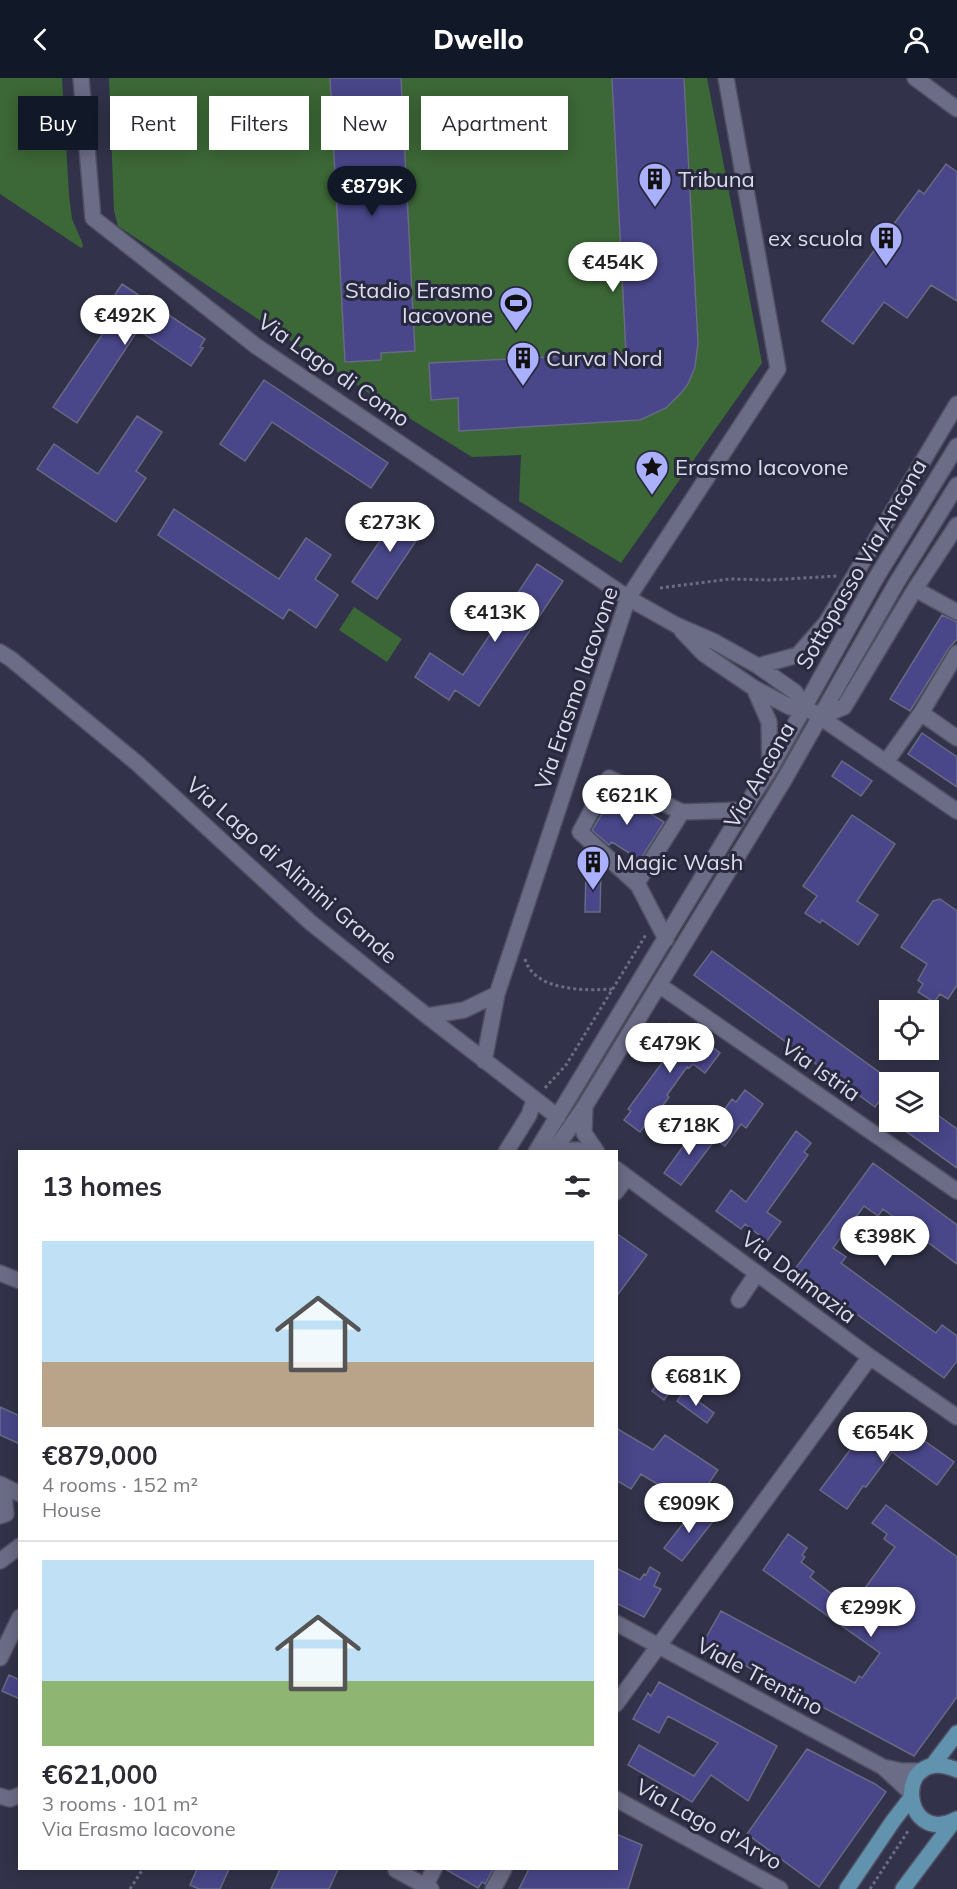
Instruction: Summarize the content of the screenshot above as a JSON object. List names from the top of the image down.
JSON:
{
  "streets": {
    "street": [
      "Via Lago di Como",
      "Sottopasso Via Ancona",
      "Via Erasmo Iacovone",
      "Via Ancona",
      "Via Lago di Alimini Grande",
      "Via Istria",
      "Via Dalmazia",
      "Viale Trentino",
      "Via Lago d'Arvo"
    ]
  },
  "crossings": [
    ["Via Lago di Como", "Sottopasso Via Ancona"],
    ["Via Lago di Como", "Via Erasmo Iacovone"],
    ["Via Lago di Como", "Via Ancona"],
    ["Sottopasso Via Ancona", "Via Ancona"],
    ["Via Erasmo Iacovone", "Via Lago di Alimini Grande"],
    ["Via Ancona", "Via Lago di Alimini Grande"],
    ["Via Ancona", "Via Istria"]
  ],
  "places": {
    "building": [
      "Tribuna",
      "ex scuola",
      "Curva Nord",
      "Magic Wash"
    ],
    "sports": ["Stadio Erasmo Iacovone"],
    "place": ["Erasmo Iacovone"]
  },
  "page": {
    "header": "Dwello",
    "chip": [
      "Buy",
      "Rent",
      "Filters",
      "New",
      "Apartment"
    ],
    "price": [
      "€879K",
      "€454K",
      "€492K",
      "€273K",
      "€413K",
      "€621K",
      "€479K",
      "€718K",
      "€398K",
      "€681K",
      "€654K",
      "€909K",
      "€299K"
    ],
    "heading": "13 homes",
    "list": [
      {
        "name": "€879,000",
        "note": "4 rooms · 152 m² · House"
      },
      {
        "name": "€621,000",
        "note": "3 rooms · 101 m² · Via Erasmo Iacovone"
      }
    ]
  }
}
